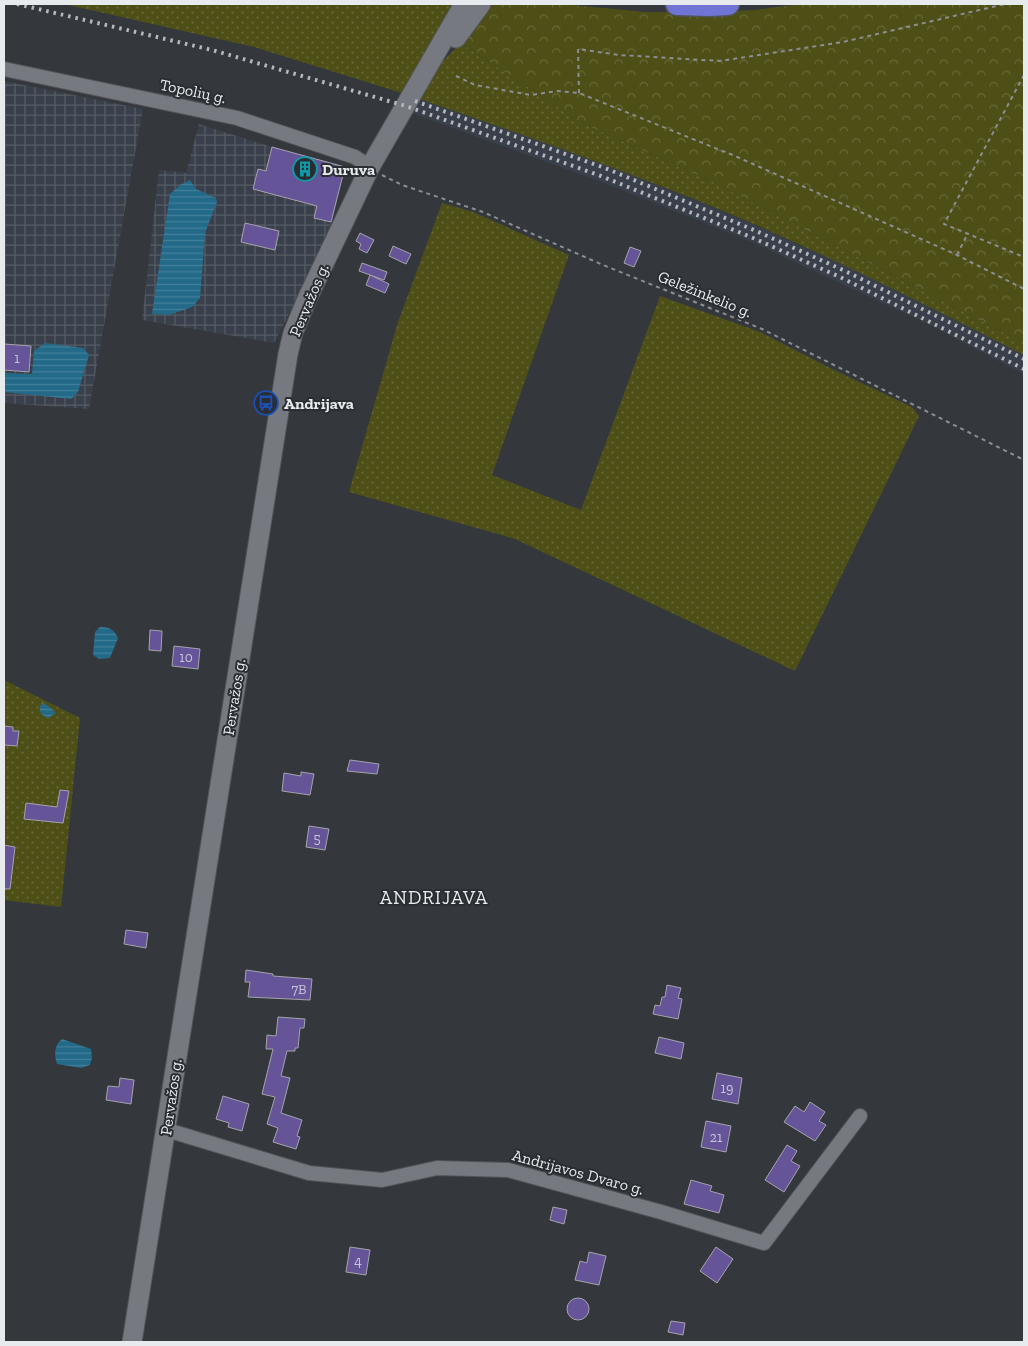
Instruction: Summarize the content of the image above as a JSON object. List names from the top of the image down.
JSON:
{
  "streets": {
    "main road": ["Pervažos g."],
    "street": ["Topolių g.", "Andrijavos Dvaro g."],
    "path": ["Geležinkelio g."]
  },
  "crossings": [
    ["Topolių g.", "Geležinkelio g."],
    ["Topolių g.", "Pervažos g."],
    ["Geležinkelio g.", "Pervažos g."],
    ["Pervažos g.", "Andrijavos Dvaro g."]
  ],
  "districts": ["ANDRIJAVA"],
  "places": {
    "building": ["Duruva"],
    "bus stop": ["Andrijava"]
  },
  "house_numbers": [
    "1",
    "10",
    "5",
    "7B",
    "19",
    "21",
    "4"
  ]
}
